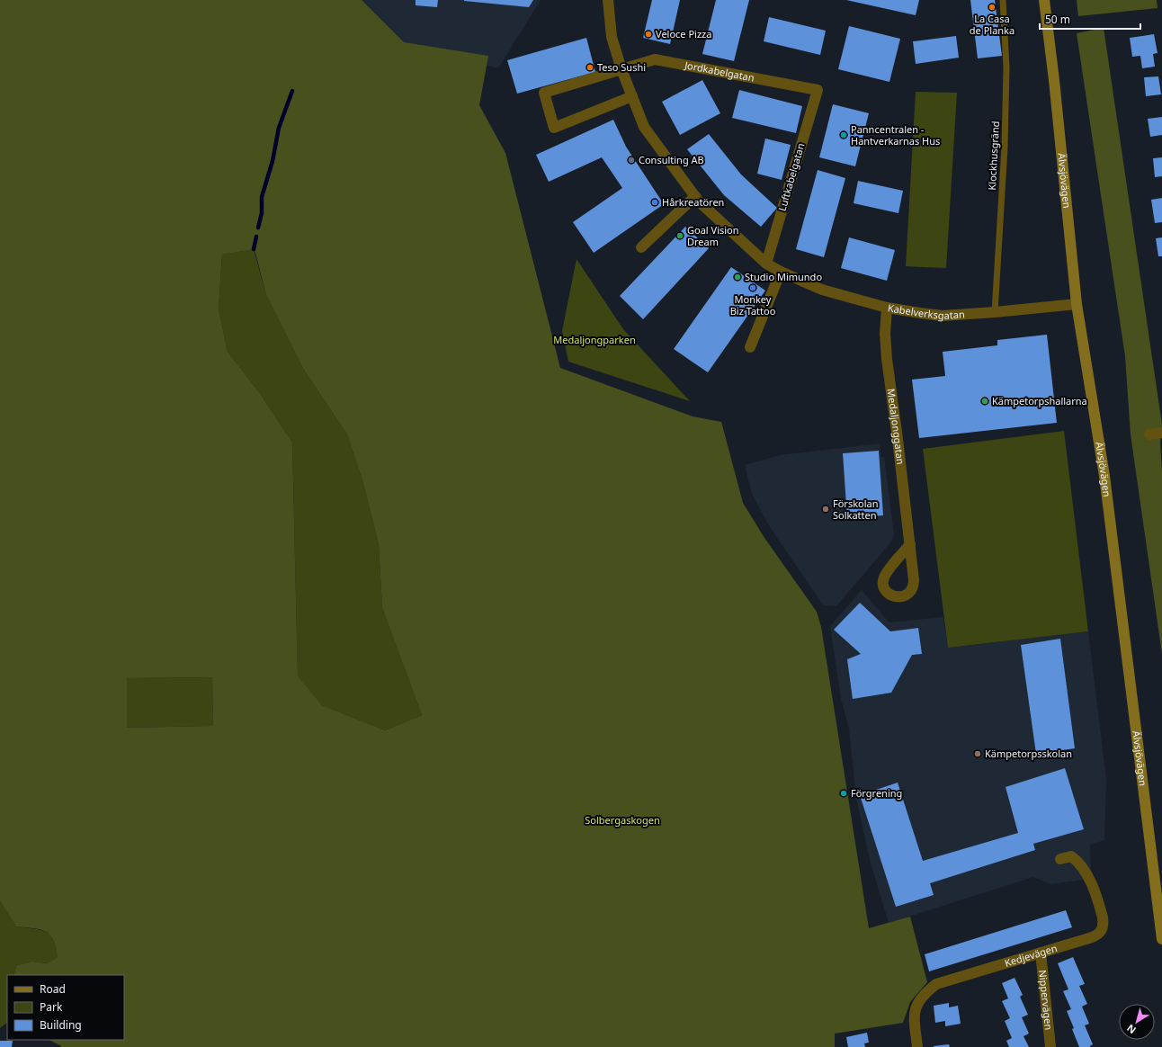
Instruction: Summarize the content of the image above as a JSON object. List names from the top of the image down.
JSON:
{
  "streets": {
    "main road": ["Älvsjövägen"],
    "street": [
      "Jordkabelgatan",
      "Luftkabelgatan",
      "Kabelverksgatan",
      "Medaljonggatan",
      "Kedjevägen",
      "Nippervägen"
    ],
    "lane": ["Klockhusgränd"]
  },
  "crossings": [
    ["Jordkabelgatan", "Luftkabelgatan"],
    ["Jordkabelgatan", "Kabelverksgatan"],
    ["Klockhusgränd", "Kabelverksgatan"],
    ["Luftkabelgatan", "Kabelverksgatan"],
    ["Älvsjövägen", "Kabelverksgatan"],
    ["Kabelverksgatan", "Medaljonggatan"],
    ["Kedjevägen", "Nippervägen"]
  ],
  "parks": ["Medaljongparken", "Solbergaskogen"],
  "places": [
    "La Casa de Planka",
    "Veloce Pizza",
    "Teso Sushi",
    "Panncentralen - Hantverkarnas Hus",
    "Consulting AB",
    "Hårkreatören",
    "Goal Vision Dream",
    "Studio Mimundo",
    "Monkey Biz Tattoo",
    "Kämpetorpshallarna",
    "Förskolan Solkatten",
    "Kämpetorpsskolan",
    "Förgrening"
  ],
  "legend": ["Road", "Park", "Building"],
  "scale_bar": "50 m",
  "north": "bottom left"
}
